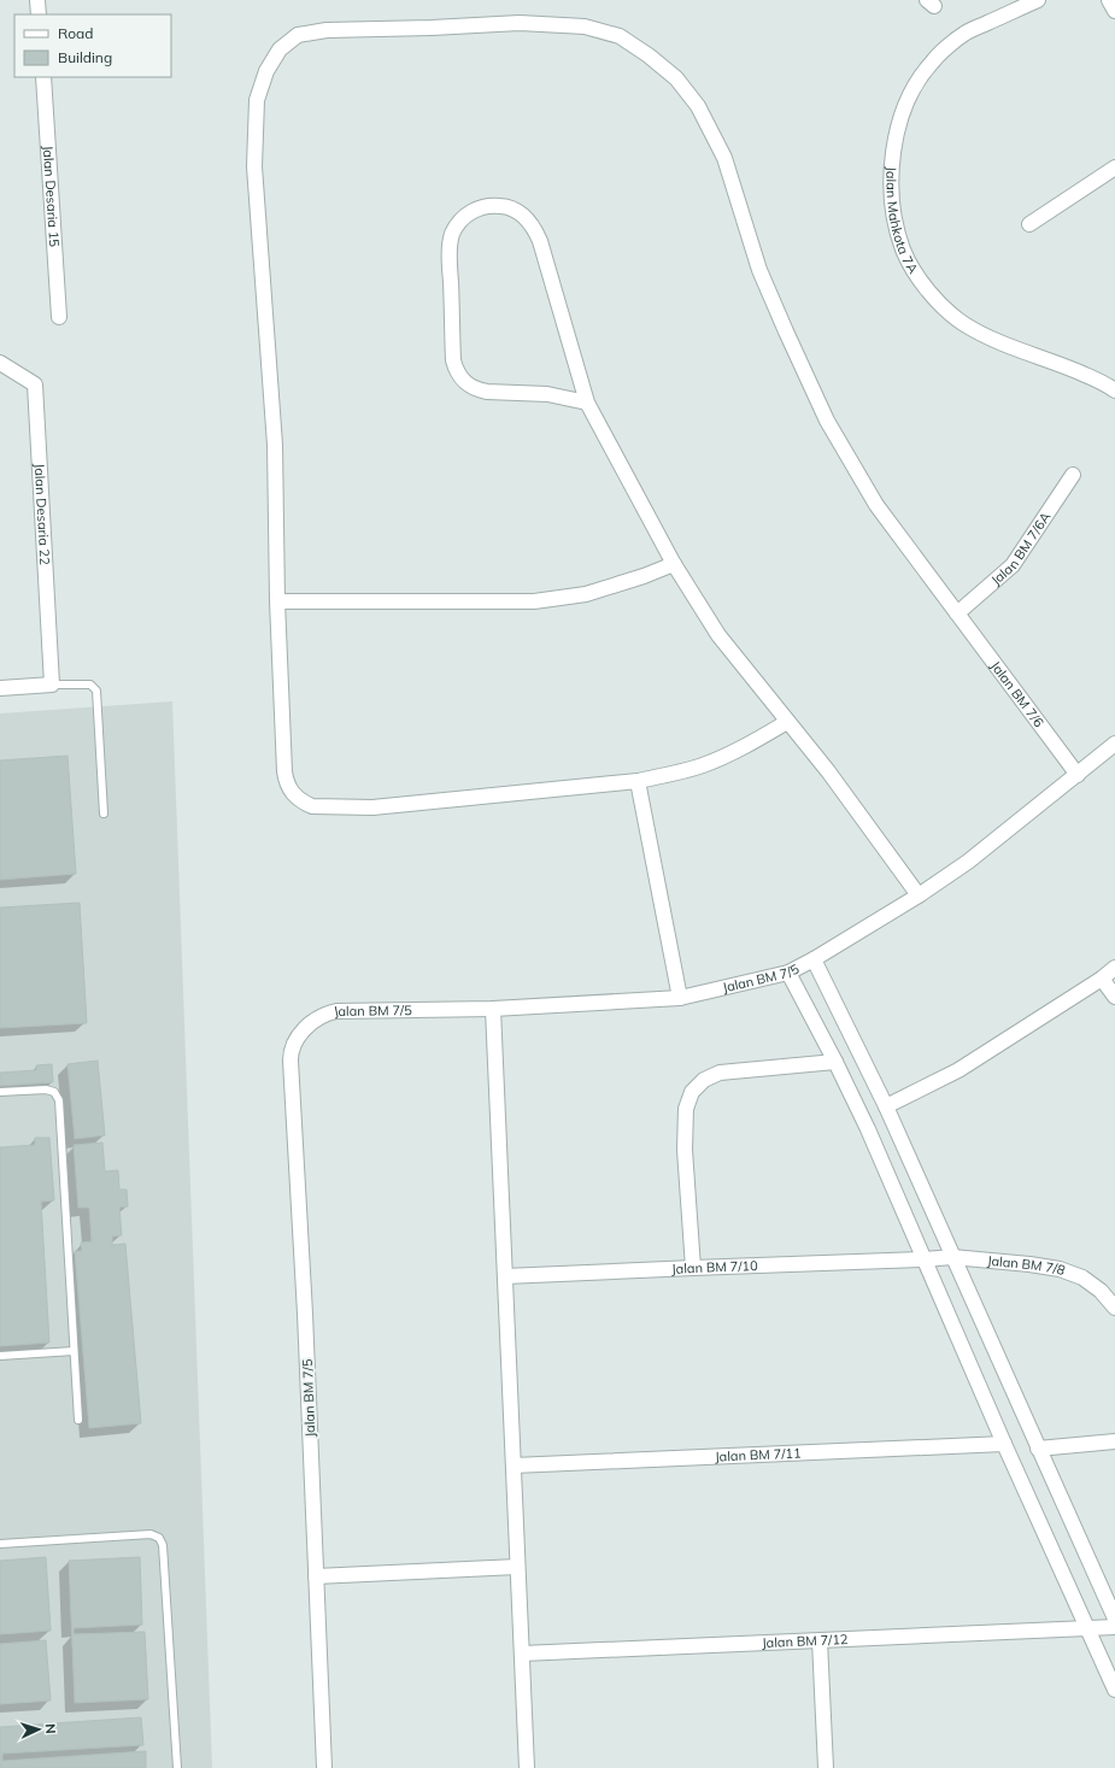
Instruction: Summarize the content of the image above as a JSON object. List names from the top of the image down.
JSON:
{
  "streets": {
    "street": [
      "Jalan Desaria 15",
      "Jalan Mahkota 7A",
      "Jalan Desaria 22",
      "Jalan BM 7/6A",
      "Jalan BM 7/6",
      "Jalan BM 7/5",
      "Jalan BM 7/10",
      "Jalan BM 7/8",
      "Jalan BM 7/11",
      "Jalan BM 7/12"
    ]
  },
  "crossings": [
    ["Jalan BM 7/6A", "Jalan BM 7/6"],
    ["Jalan BM 7/6", "Jalan BM 7/5"],
    ["Jalan BM 7/10", "Jalan BM 7/8"]
  ],
  "legend": ["Road", "Building"],
  "north": "right"
}
